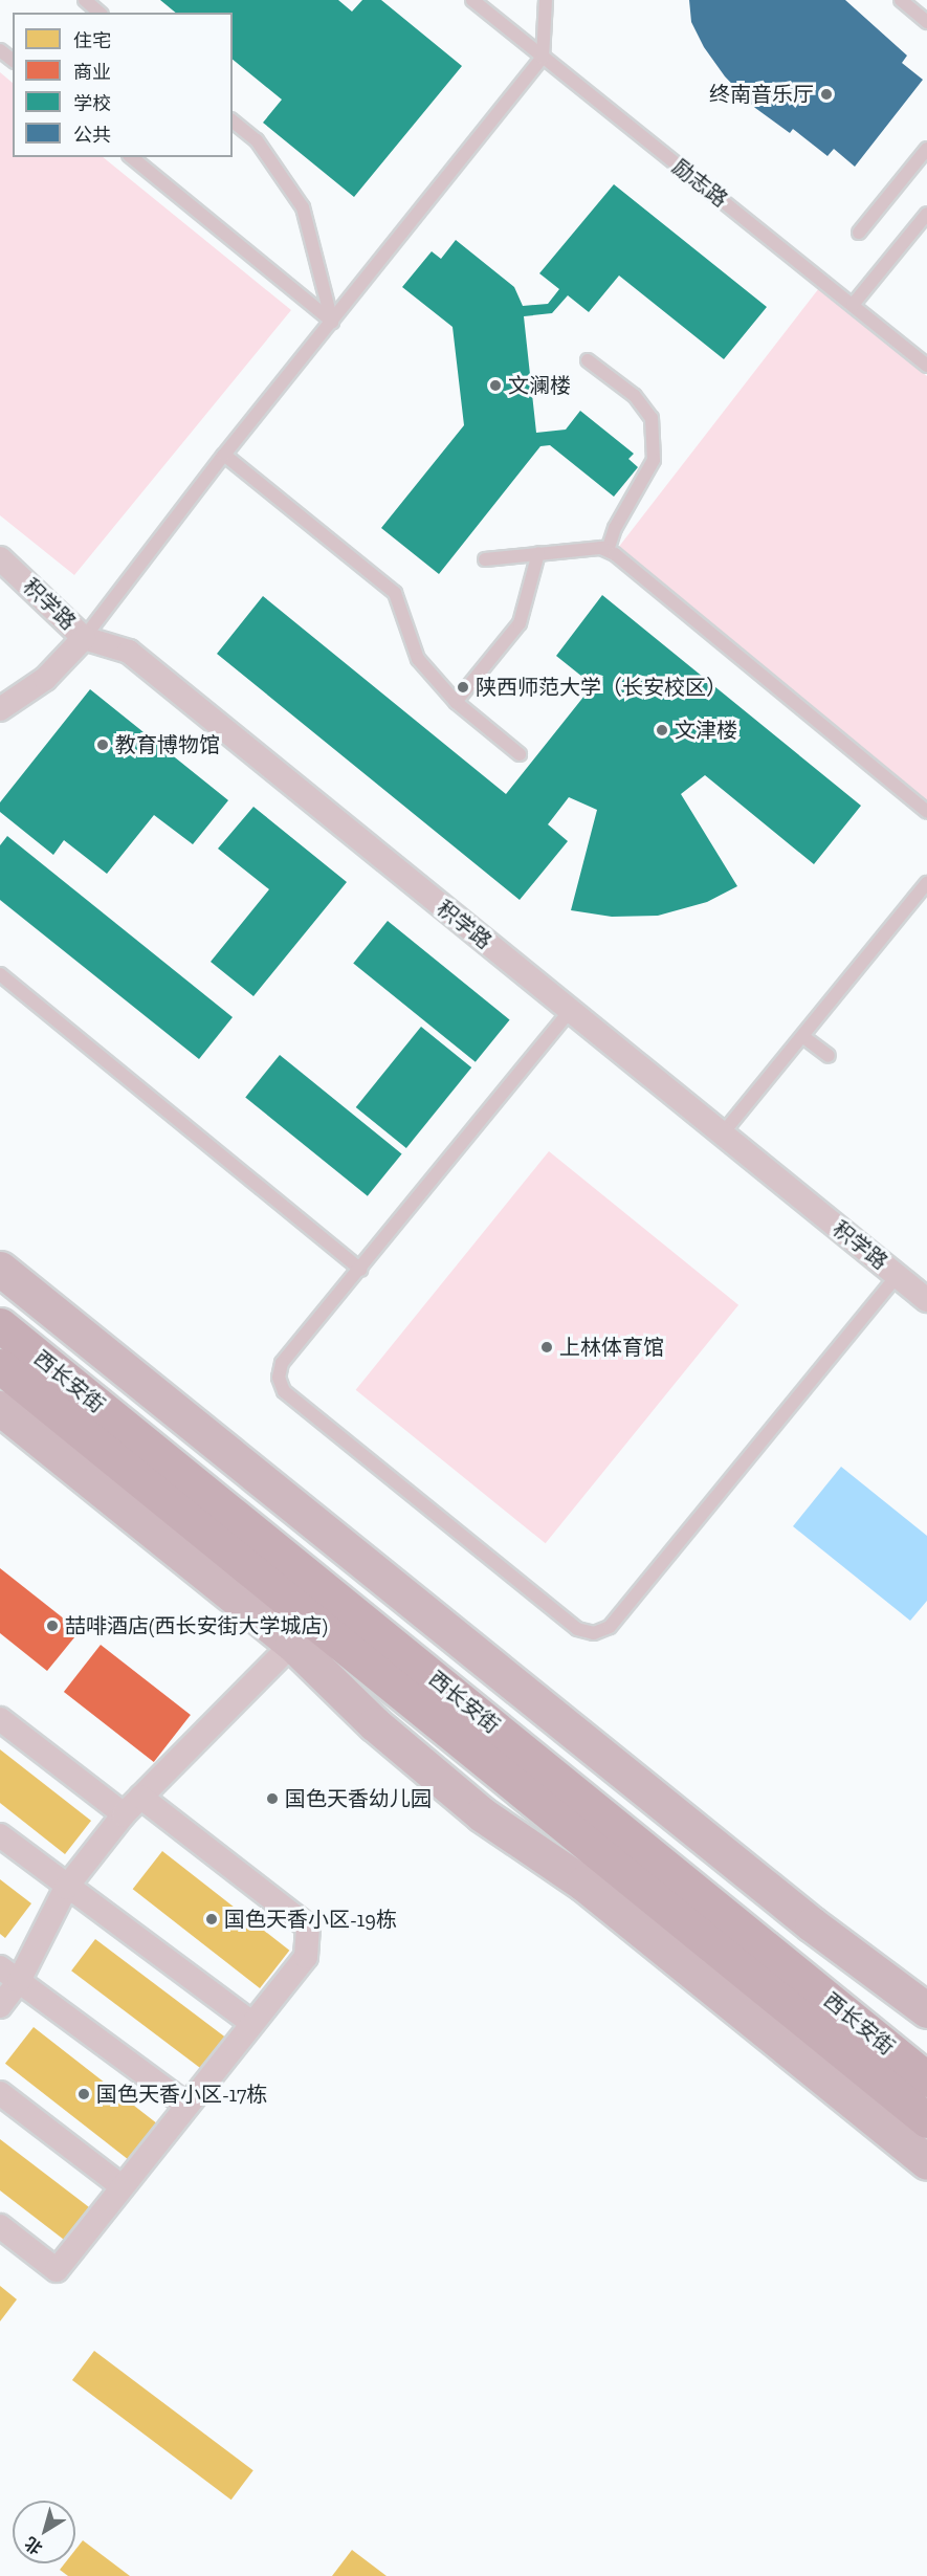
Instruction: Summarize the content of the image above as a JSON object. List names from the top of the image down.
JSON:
{
  "streets": {
    "main road": ["西长安街"],
    "street": ["积学路"],
    "lane": ["励志路"]
  },
  "places": [
    "终南音乐厅",
    "文澜楼",
    "陕西师范大学（长安校区）",
    "文津楼",
    "教育博物馆",
    "上林体育馆",
    "喆啡酒店(西长安街大学城店)",
    "国色天香幼儿园",
    "国色天香小区-19栋",
    "国色天香小区-17栋"
  ],
  "legend": [
    "住宅",
    "商业",
    "学校",
    "公共"
  ],
  "north": "bottom left"
}
